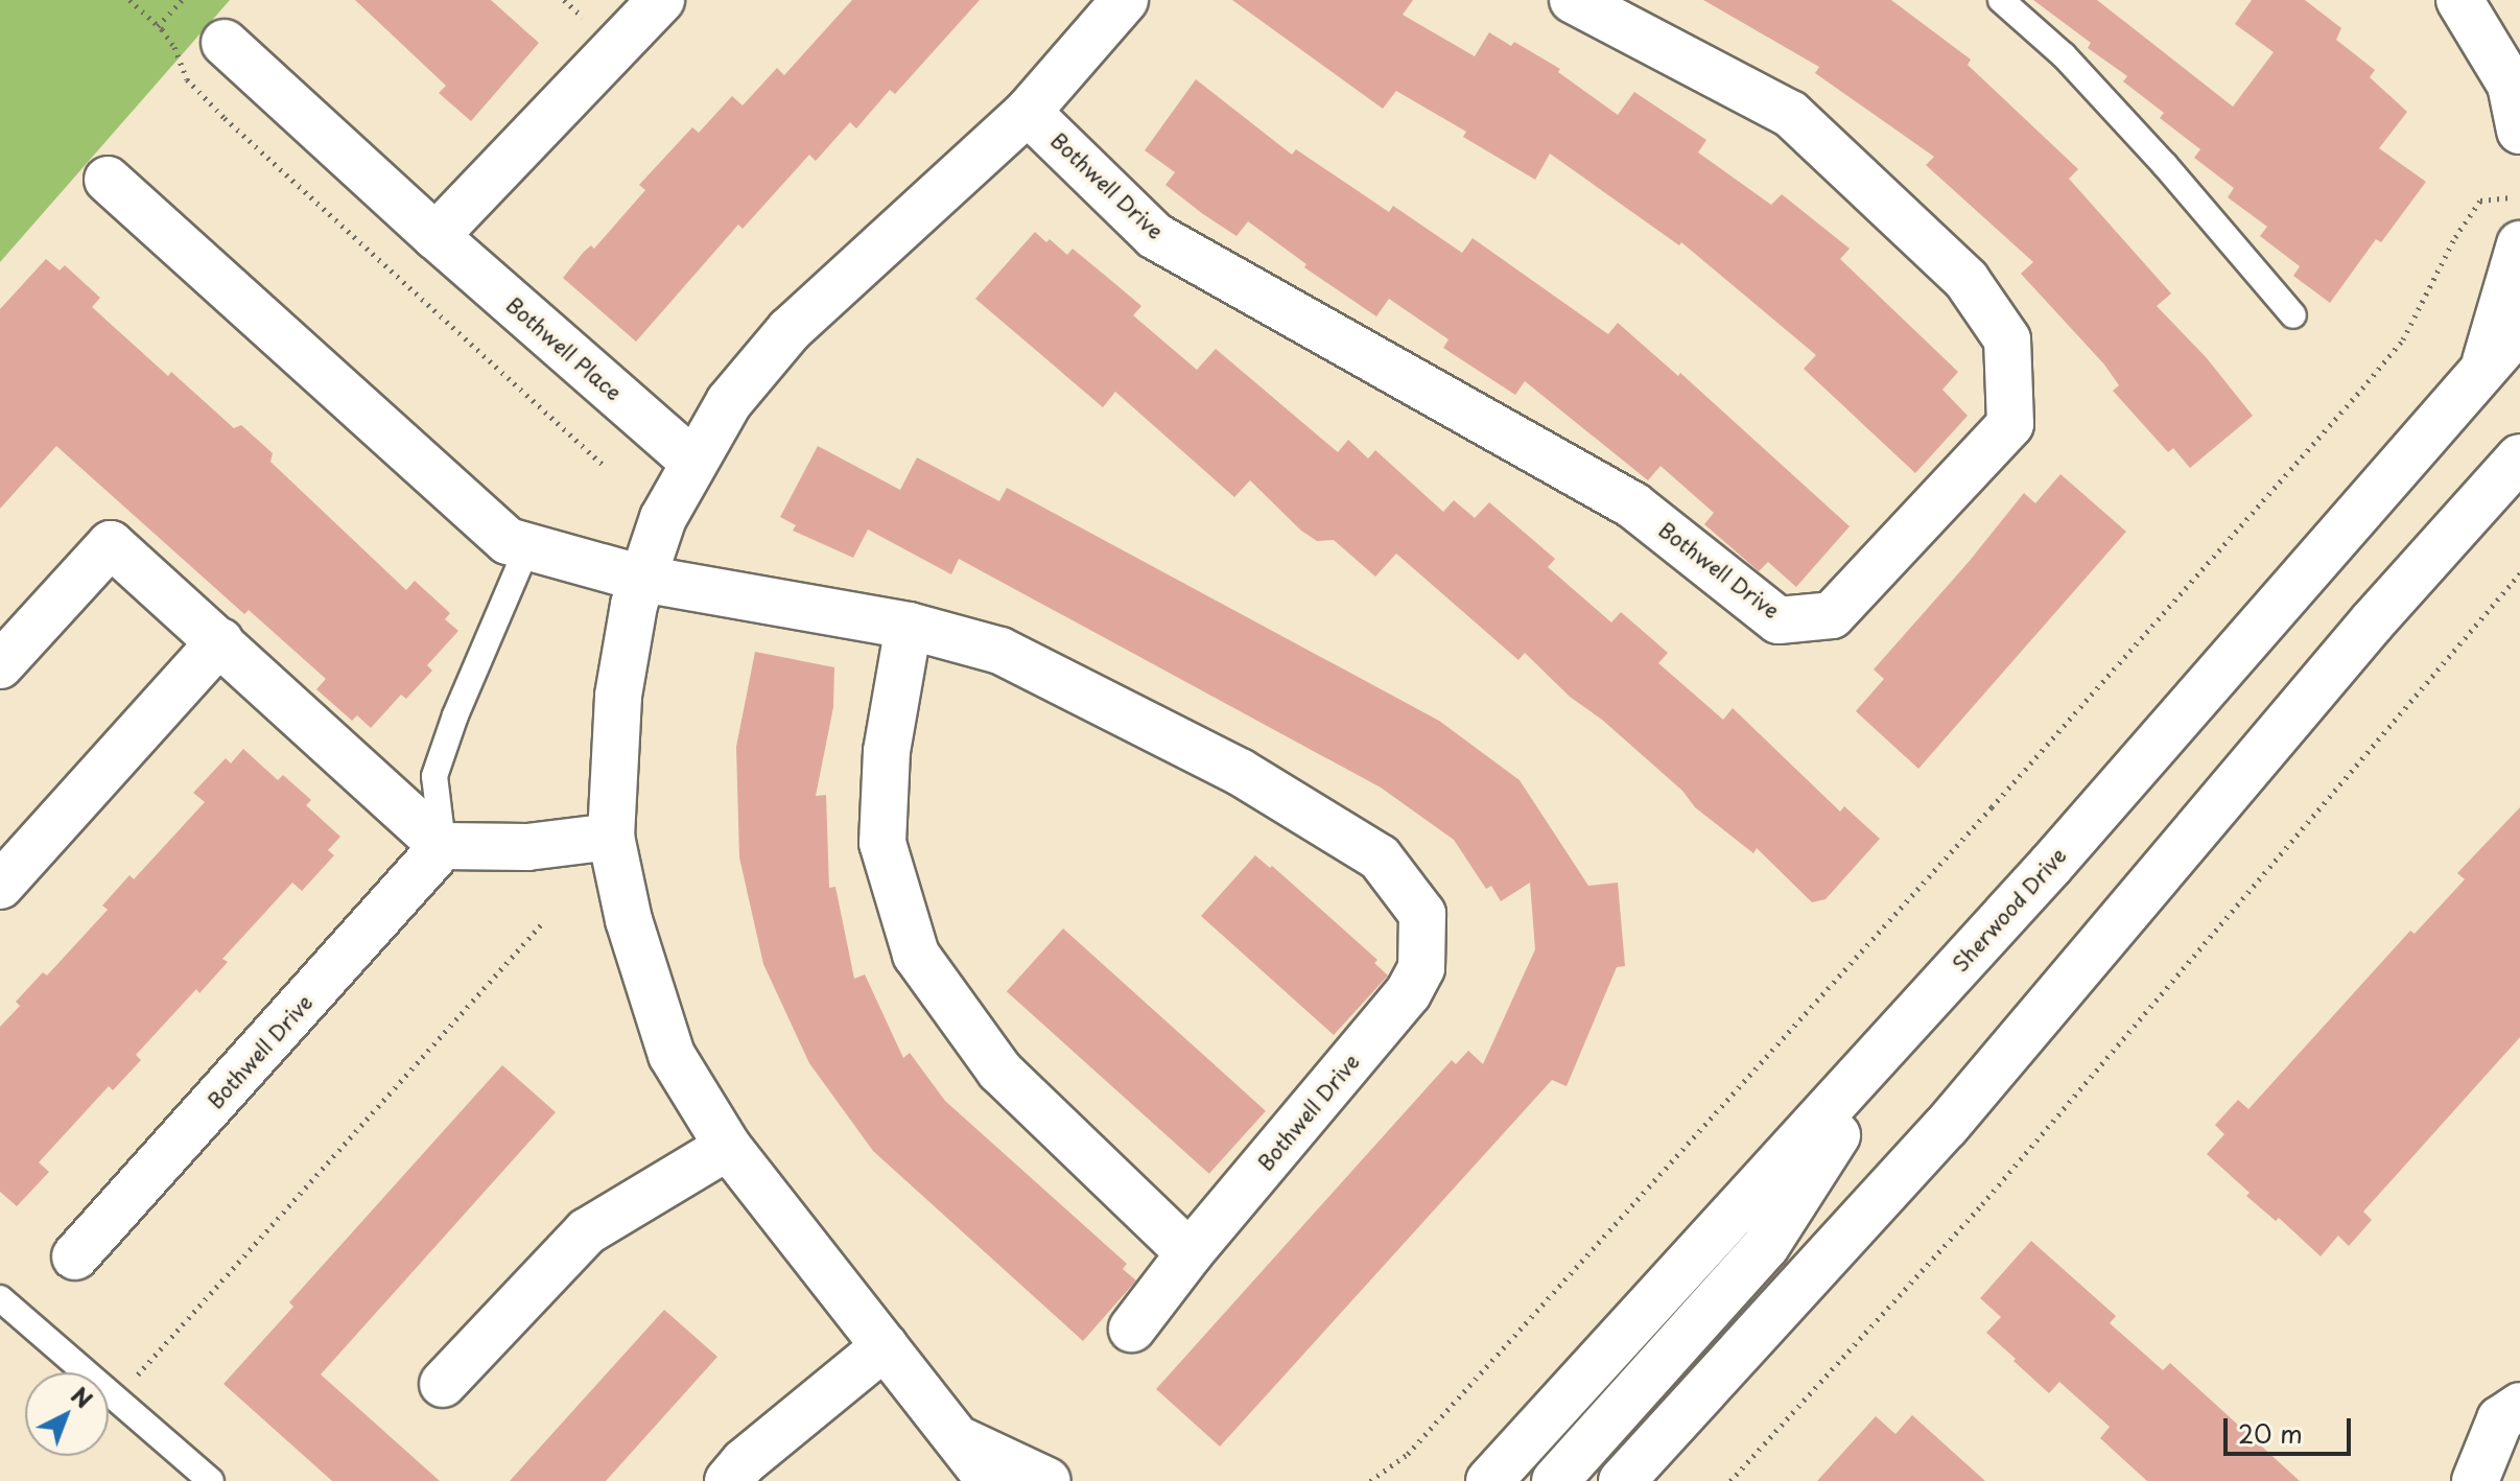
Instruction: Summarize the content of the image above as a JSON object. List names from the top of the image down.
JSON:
{
  "streets": {
    "street": ["Bothwell Drive", "Bothwell Place", "Sherwood Drive"]
  },
  "scale_bar": "20 m",
  "north": "top right"
}
